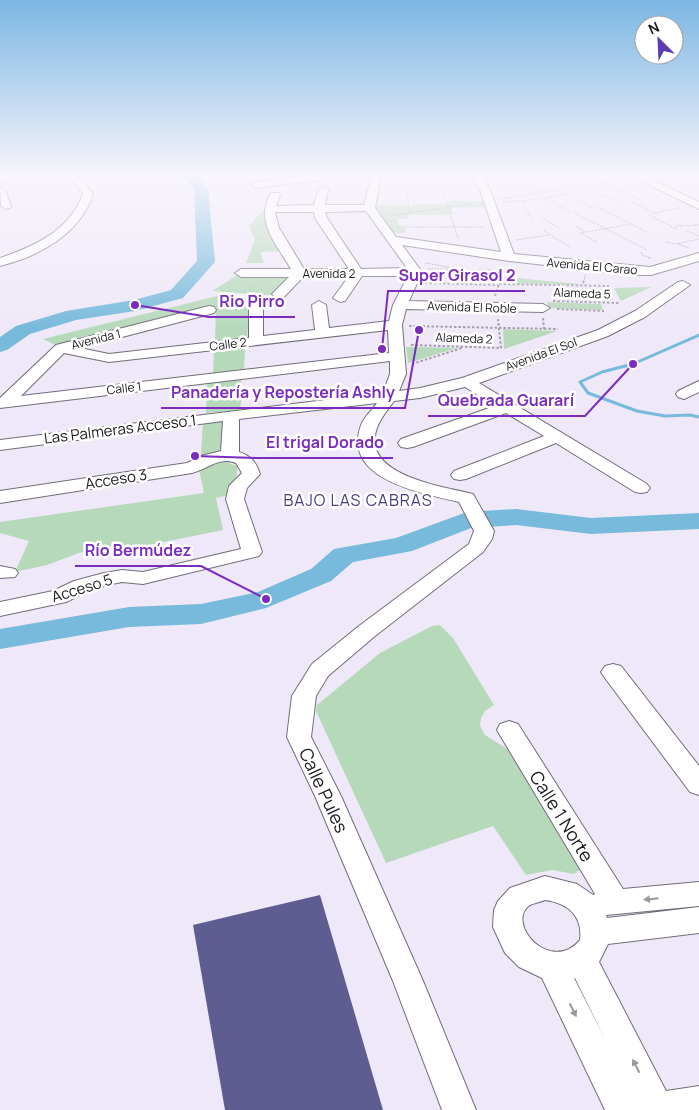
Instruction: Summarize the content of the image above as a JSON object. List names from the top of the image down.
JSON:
{
  "streets": {
    "street": [
      "Avenida El Carao",
      "Avenida 2",
      "Avenida El Roble",
      "Avenida 1",
      "Calle 2",
      "Avenida El Sol",
      "Calle 1",
      "Las Palmeras Acceso 1",
      "Acceso 3",
      "Acceso 5",
      "Calle Pules",
      "Calle 1 Norte"
    ],
    "path": ["Alameda 5", "Alameda 2"]
  },
  "crossings": [
    ["Alameda 5", "Avenida El Roble"],
    ["Alameda 2", "Calle 1"],
    ["Avenida 1", "Calle 2"],
    ["Avenida 1", "Calle 1"],
    ["Avenida El Sol", "Las Palmeras Acceso 1"],
    ["Avenida El Sol", "Calle Pules"],
    ["Las Palmeras Acceso 1", "Calle Pules"],
    ["Acceso 3", "Acceso 5"]
  ],
  "districts": ["BAJO LAS CABRAS"],
  "places": [
    "Rio Pirro",
    "Panadería y Repostería Ashly",
    "Super Girasol 2",
    "Quebrada Guararí",
    "El trigal Dorado",
    "Río Bermúdez"
  ],
  "north": "top left"
}
